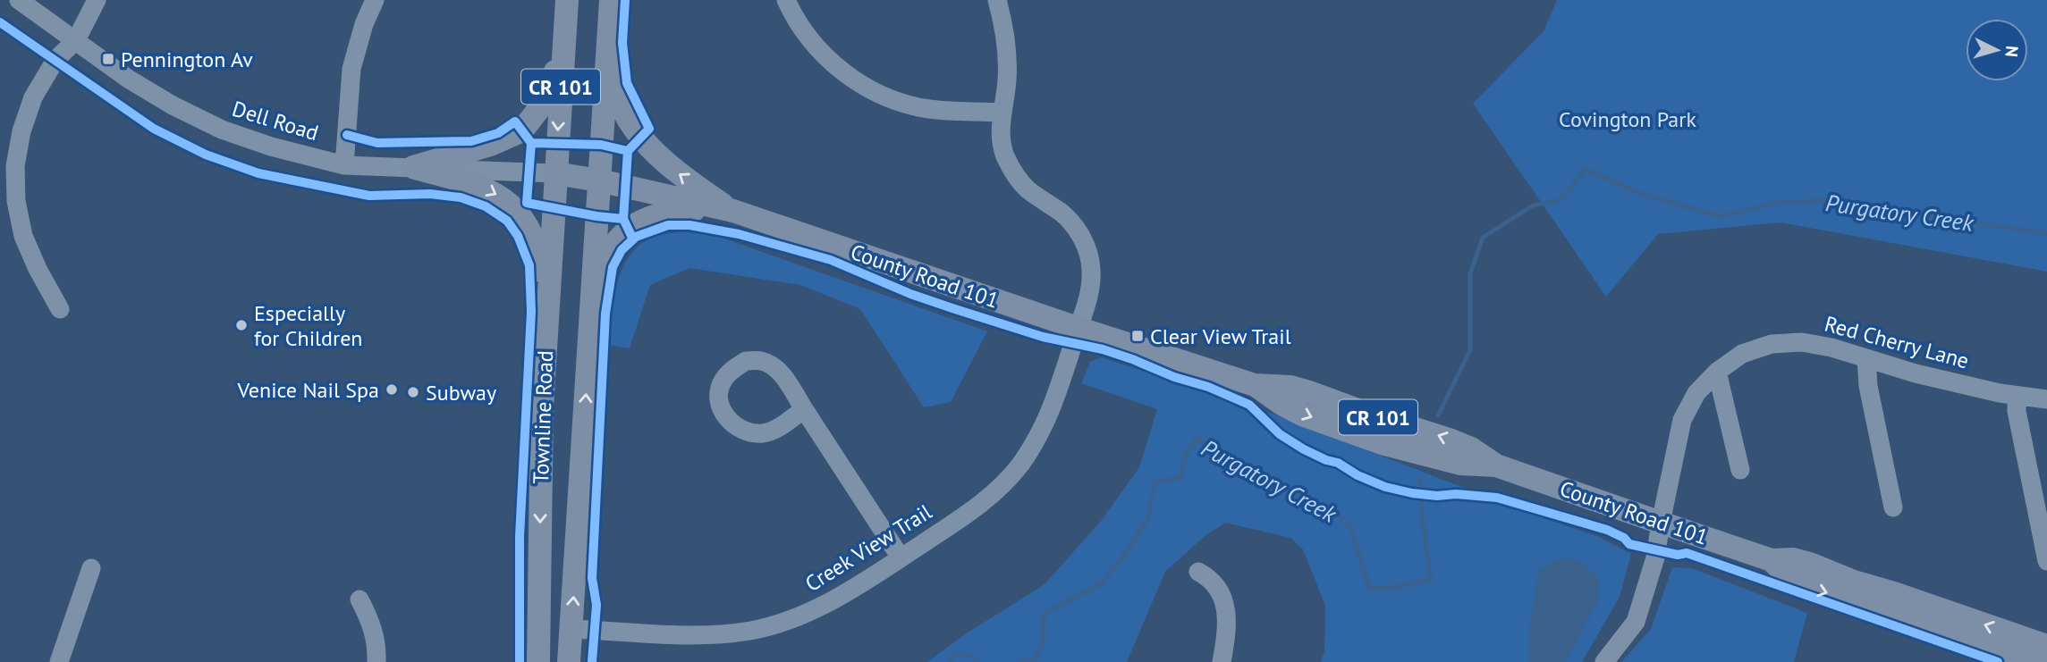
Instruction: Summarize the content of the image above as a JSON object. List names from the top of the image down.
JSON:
{
  "streets": {
    "main road": ["CR 101", "County Road 101", "Townline Road"],
    "street": ["Dell Road", "Red Cherry Lane", "Creek View Trail"]
  },
  "crossings": [
    ["CR 101", "Dell Road"],
    ["CR 101", "County Road 101"],
    ["CR 101", "Townline Road"],
    ["Dell Road", "County Road 101"],
    ["Dell Road", "Townline Road"],
    ["County Road 101", "Red Cherry Lane"],
    ["County Road 101", "Townline Road"],
    ["County Road 101", "Creek View Trail"],
    ["Townline Road", "Creek View Trail"]
  ],
  "water": ["Purgatory Creek"],
  "parks": ["Covington Park"],
  "places": {
    "transit": ["Pennington Av", "Clear View Trail"],
    "other": ["Especially for Children", "Venice Nail Spa", "Subway"]
  },
  "north": "right"
}
